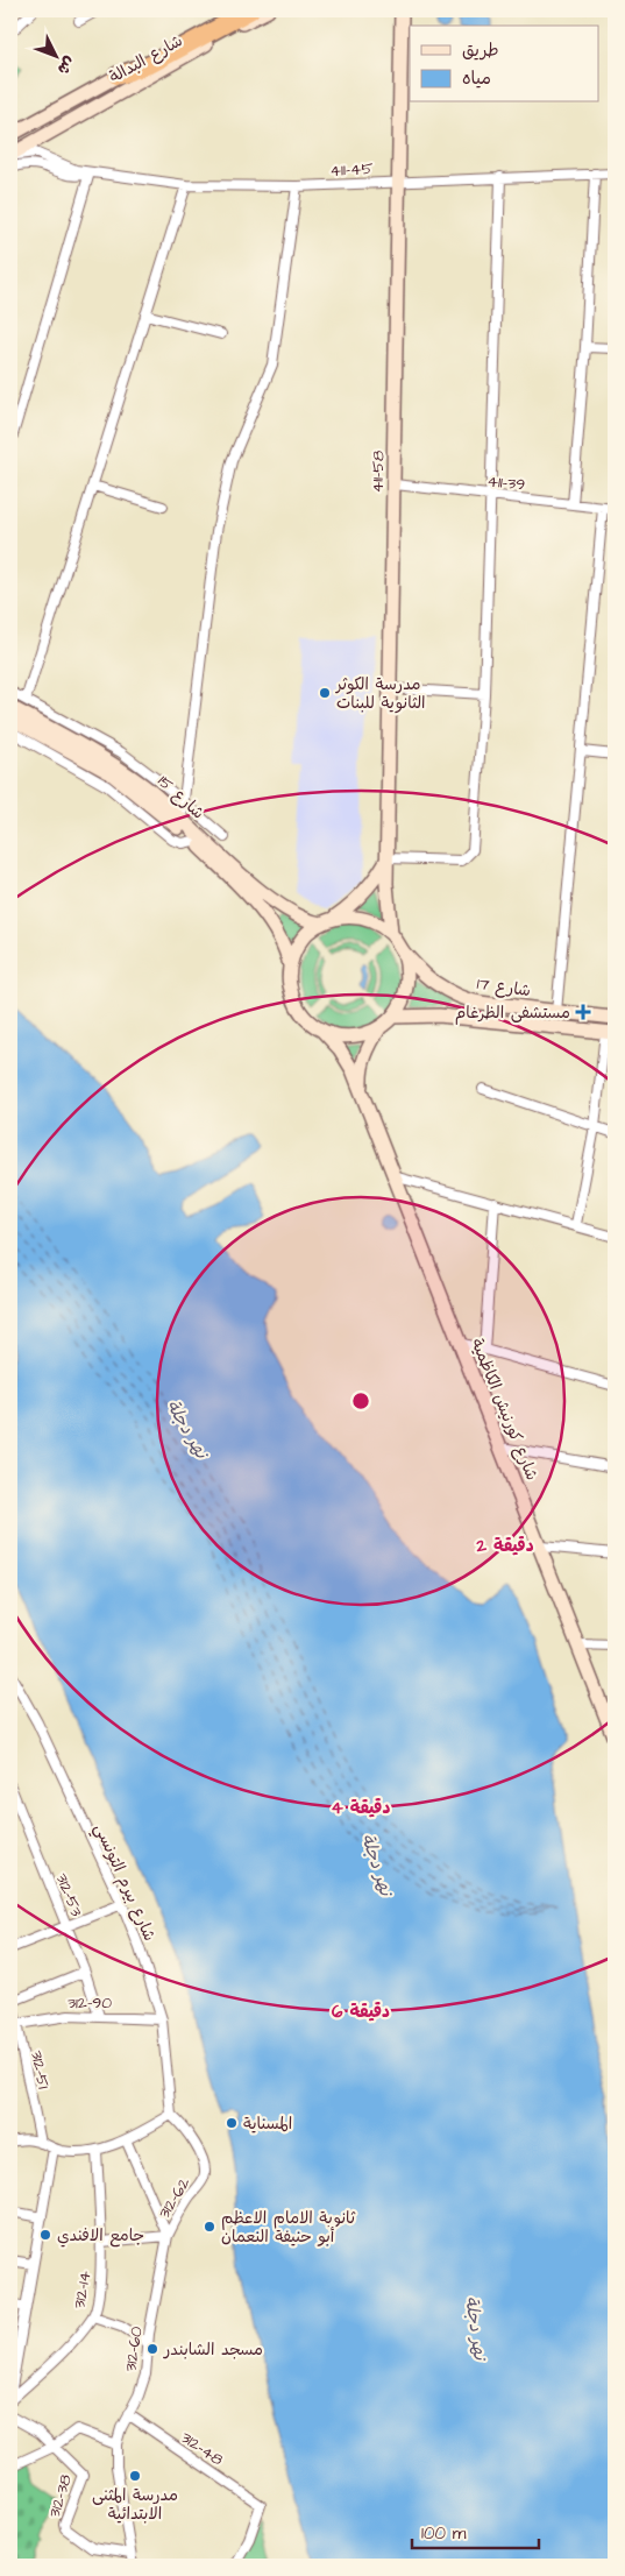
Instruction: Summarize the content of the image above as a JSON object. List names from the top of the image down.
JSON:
{
  "streets": {
    "street": [
      "شارع البدالة",
      "411-45",
      "411-58",
      "411-39",
      "شارع 15",
      "شارع 17",
      "شارع كورنيش الكاظمية",
      "شارع بيرم التونسي",
      "312-53",
      "312-90",
      "312-51",
      "312-62",
      "312-14",
      "312-60",
      "312-48",
      "312-38"
    ]
  },
  "crossings": [
    ["411-45", "411-58"],
    ["411-58", "411-39"],
    ["411-58", "شارع 15"],
    ["411-58", "شارع 17"],
    ["411-58", "شارع كورنيش الكاظمية"],
    ["شارع 15", "شارع 17"],
    ["شارع 15", "شارع كورنيش الكاظمية"],
    ["شارع 17", "شارع كورنيش الكاظمية"],
    ["شارع بيرم التونسي", "312-90"],
    ["شارع بيرم التونسي", "312-62"],
    ["312-53", "312-90"],
    ["312-90", "312-51"],
    ["312-62", "312-60"],
    ["312-60", "312-48"],
    ["312-60", "312-38"]
  ],
  "water": ["نهر دجلة"],
  "places": {
    "other": [
      "مدرسة الكوثر الثانوية للبنات",
      "المسناية",
      "ثانوية الامام الاعظم أبو حنيفة النعمان",
      "جامع الافندي",
      "مسجد الشابندر",
      "مدرسة المثنى الابتدائية"
    ],
    "health": ["مستشفى الظرغام"]
  },
  "legend": ["طريق", "مياه"],
  "scale_bar": "100 m",
  "north": "bottom right",
  "rings": ["2 دقيقة", "4 دقيقة", "6 دقيقة"]
}
